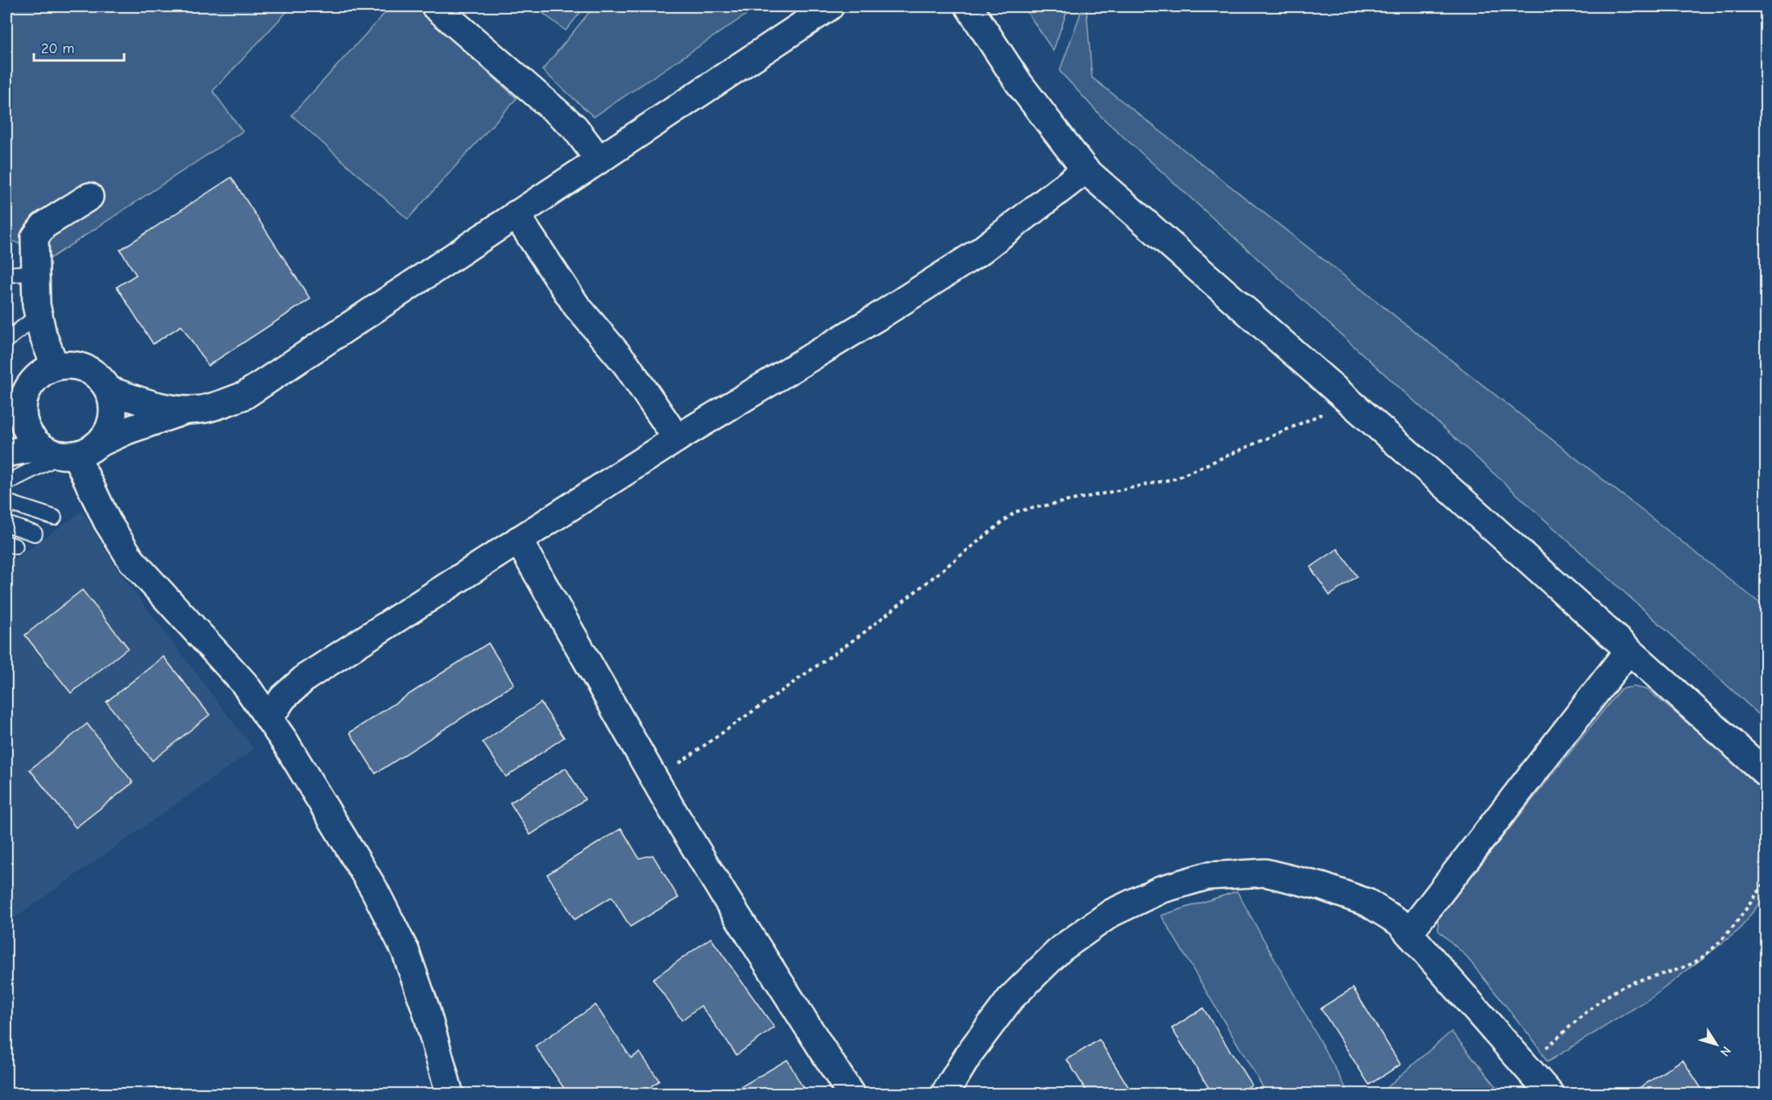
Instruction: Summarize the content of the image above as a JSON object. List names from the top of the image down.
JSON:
{
  "scale_bar": "20 m",
  "north": "bottom right"
}
